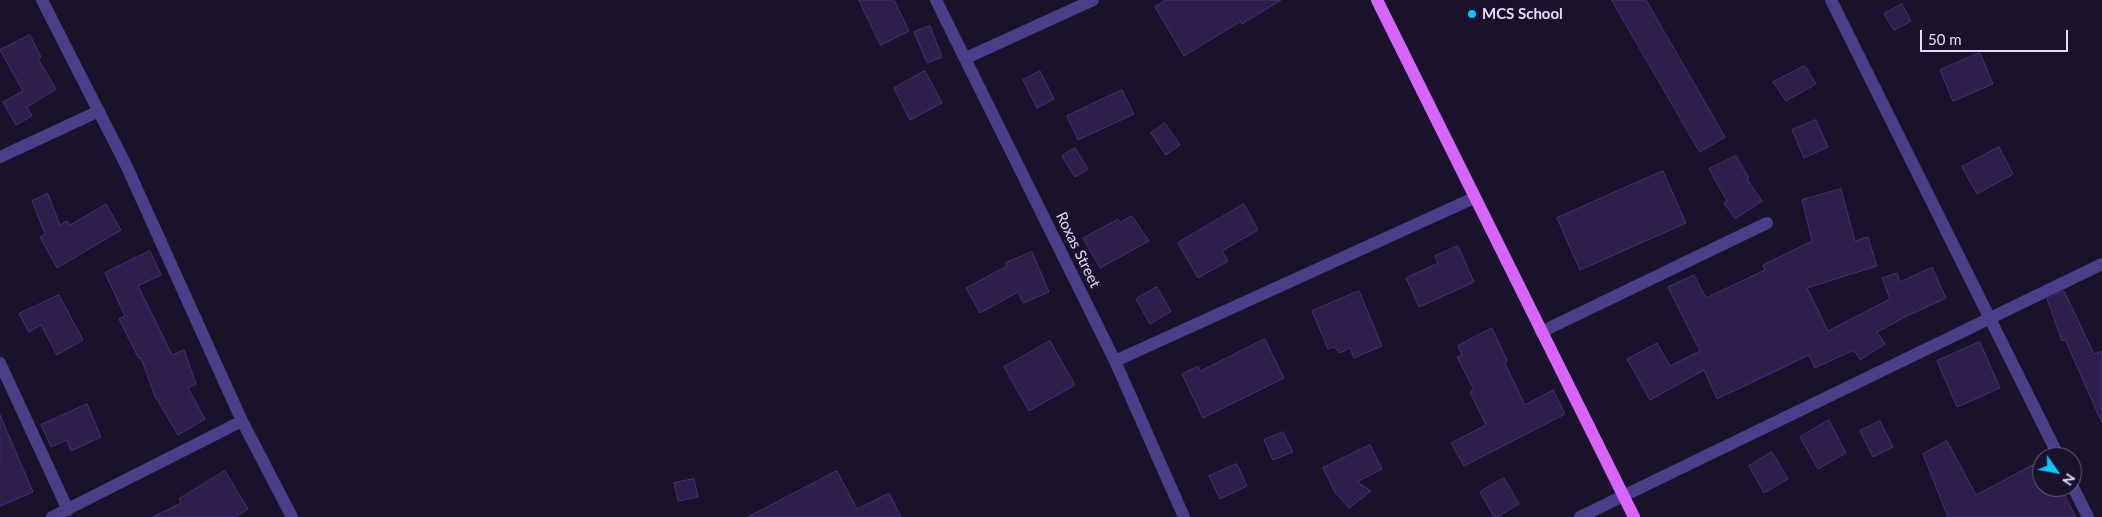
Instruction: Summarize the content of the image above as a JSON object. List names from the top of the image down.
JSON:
{
  "streets": {
    "street": ["Roxas Street"]
  },
  "places": ["MCS School"],
  "scale_bar": "50 m",
  "north": "bottom right"
}
